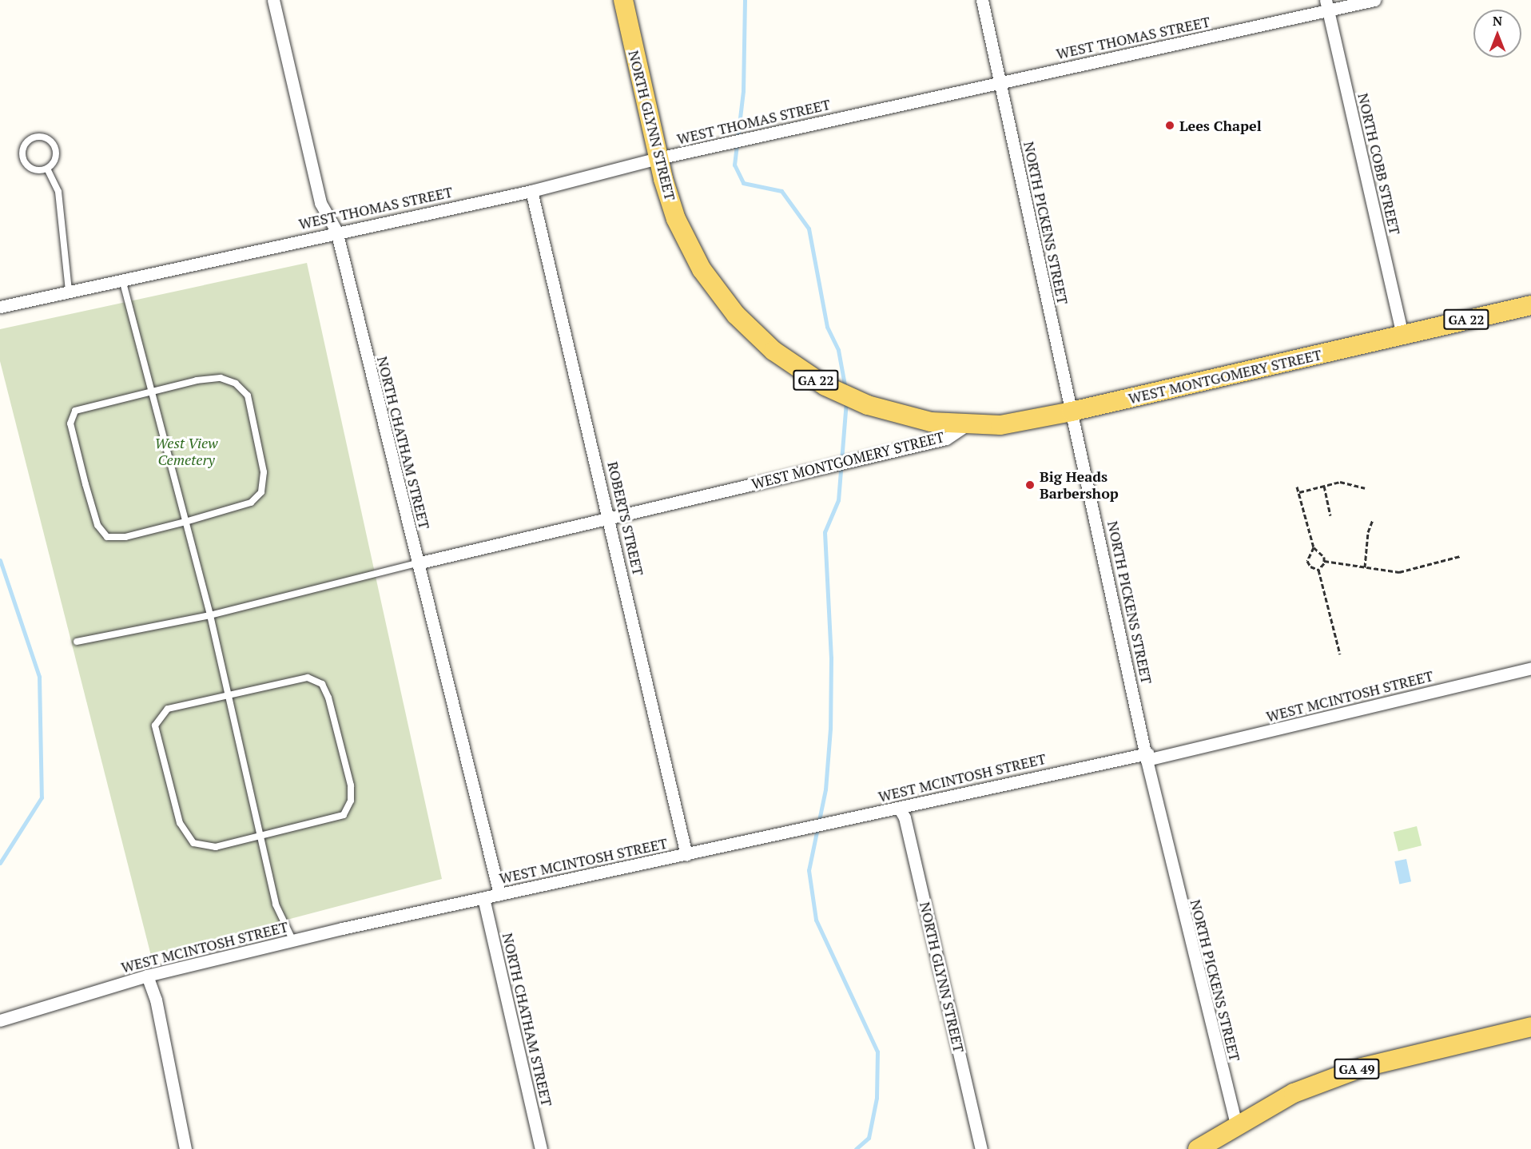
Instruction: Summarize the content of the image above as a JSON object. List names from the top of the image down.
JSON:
{
  "streets": {
    "main road": [
      "NORTH GLYNN STREET",
      "GA 22",
      "WEST MONTGOMERY STREET",
      "GA 49"
    ],
    "street": [
      "WEST THOMAS STREET",
      "NORTH COBB STREET",
      "NORTH PICKENS STREET",
      "NORTH CHATHAM STREET",
      "ROBERTS STREET",
      "WEST MCINTOSH STREET"
    ]
  },
  "crossings": [
    ["WEST THOMAS STREET", "NORTH GLYNN STREET"],
    ["WEST THOMAS STREET", "NORTH COBB STREET"],
    ["WEST THOMAS STREET", "NORTH PICKENS STREET"],
    ["WEST THOMAS STREET", "NORTH CHATHAM STREET"],
    ["WEST THOMAS STREET", "ROBERTS STREET"],
    ["NORTH GLYNN STREET", "WEST MONTGOMERY STREET"],
    ["NORTH GLYNN STREET", "WEST MCINTOSH STREET"],
    ["NORTH COBB STREET", "WEST MONTGOMERY STREET"],
    ["NORTH PICKENS STREET", "WEST MONTGOMERY STREET"],
    ["NORTH PICKENS STREET", "WEST MCINTOSH STREET"],
    ["NORTH PICKENS STREET", "GA 49"],
    ["WEST MONTGOMERY STREET", "NORTH CHATHAM STREET"],
    ["WEST MONTGOMERY STREET", "ROBERTS STREET"],
    ["NORTH CHATHAM STREET", "WEST MCINTOSH STREET"],
    ["ROBERTS STREET", "WEST MCINTOSH STREET"]
  ],
  "parks": ["West View Cemetery"],
  "places": ["Lees Chapel", "Big Heads Barbershop"],
  "north": "top"
}
